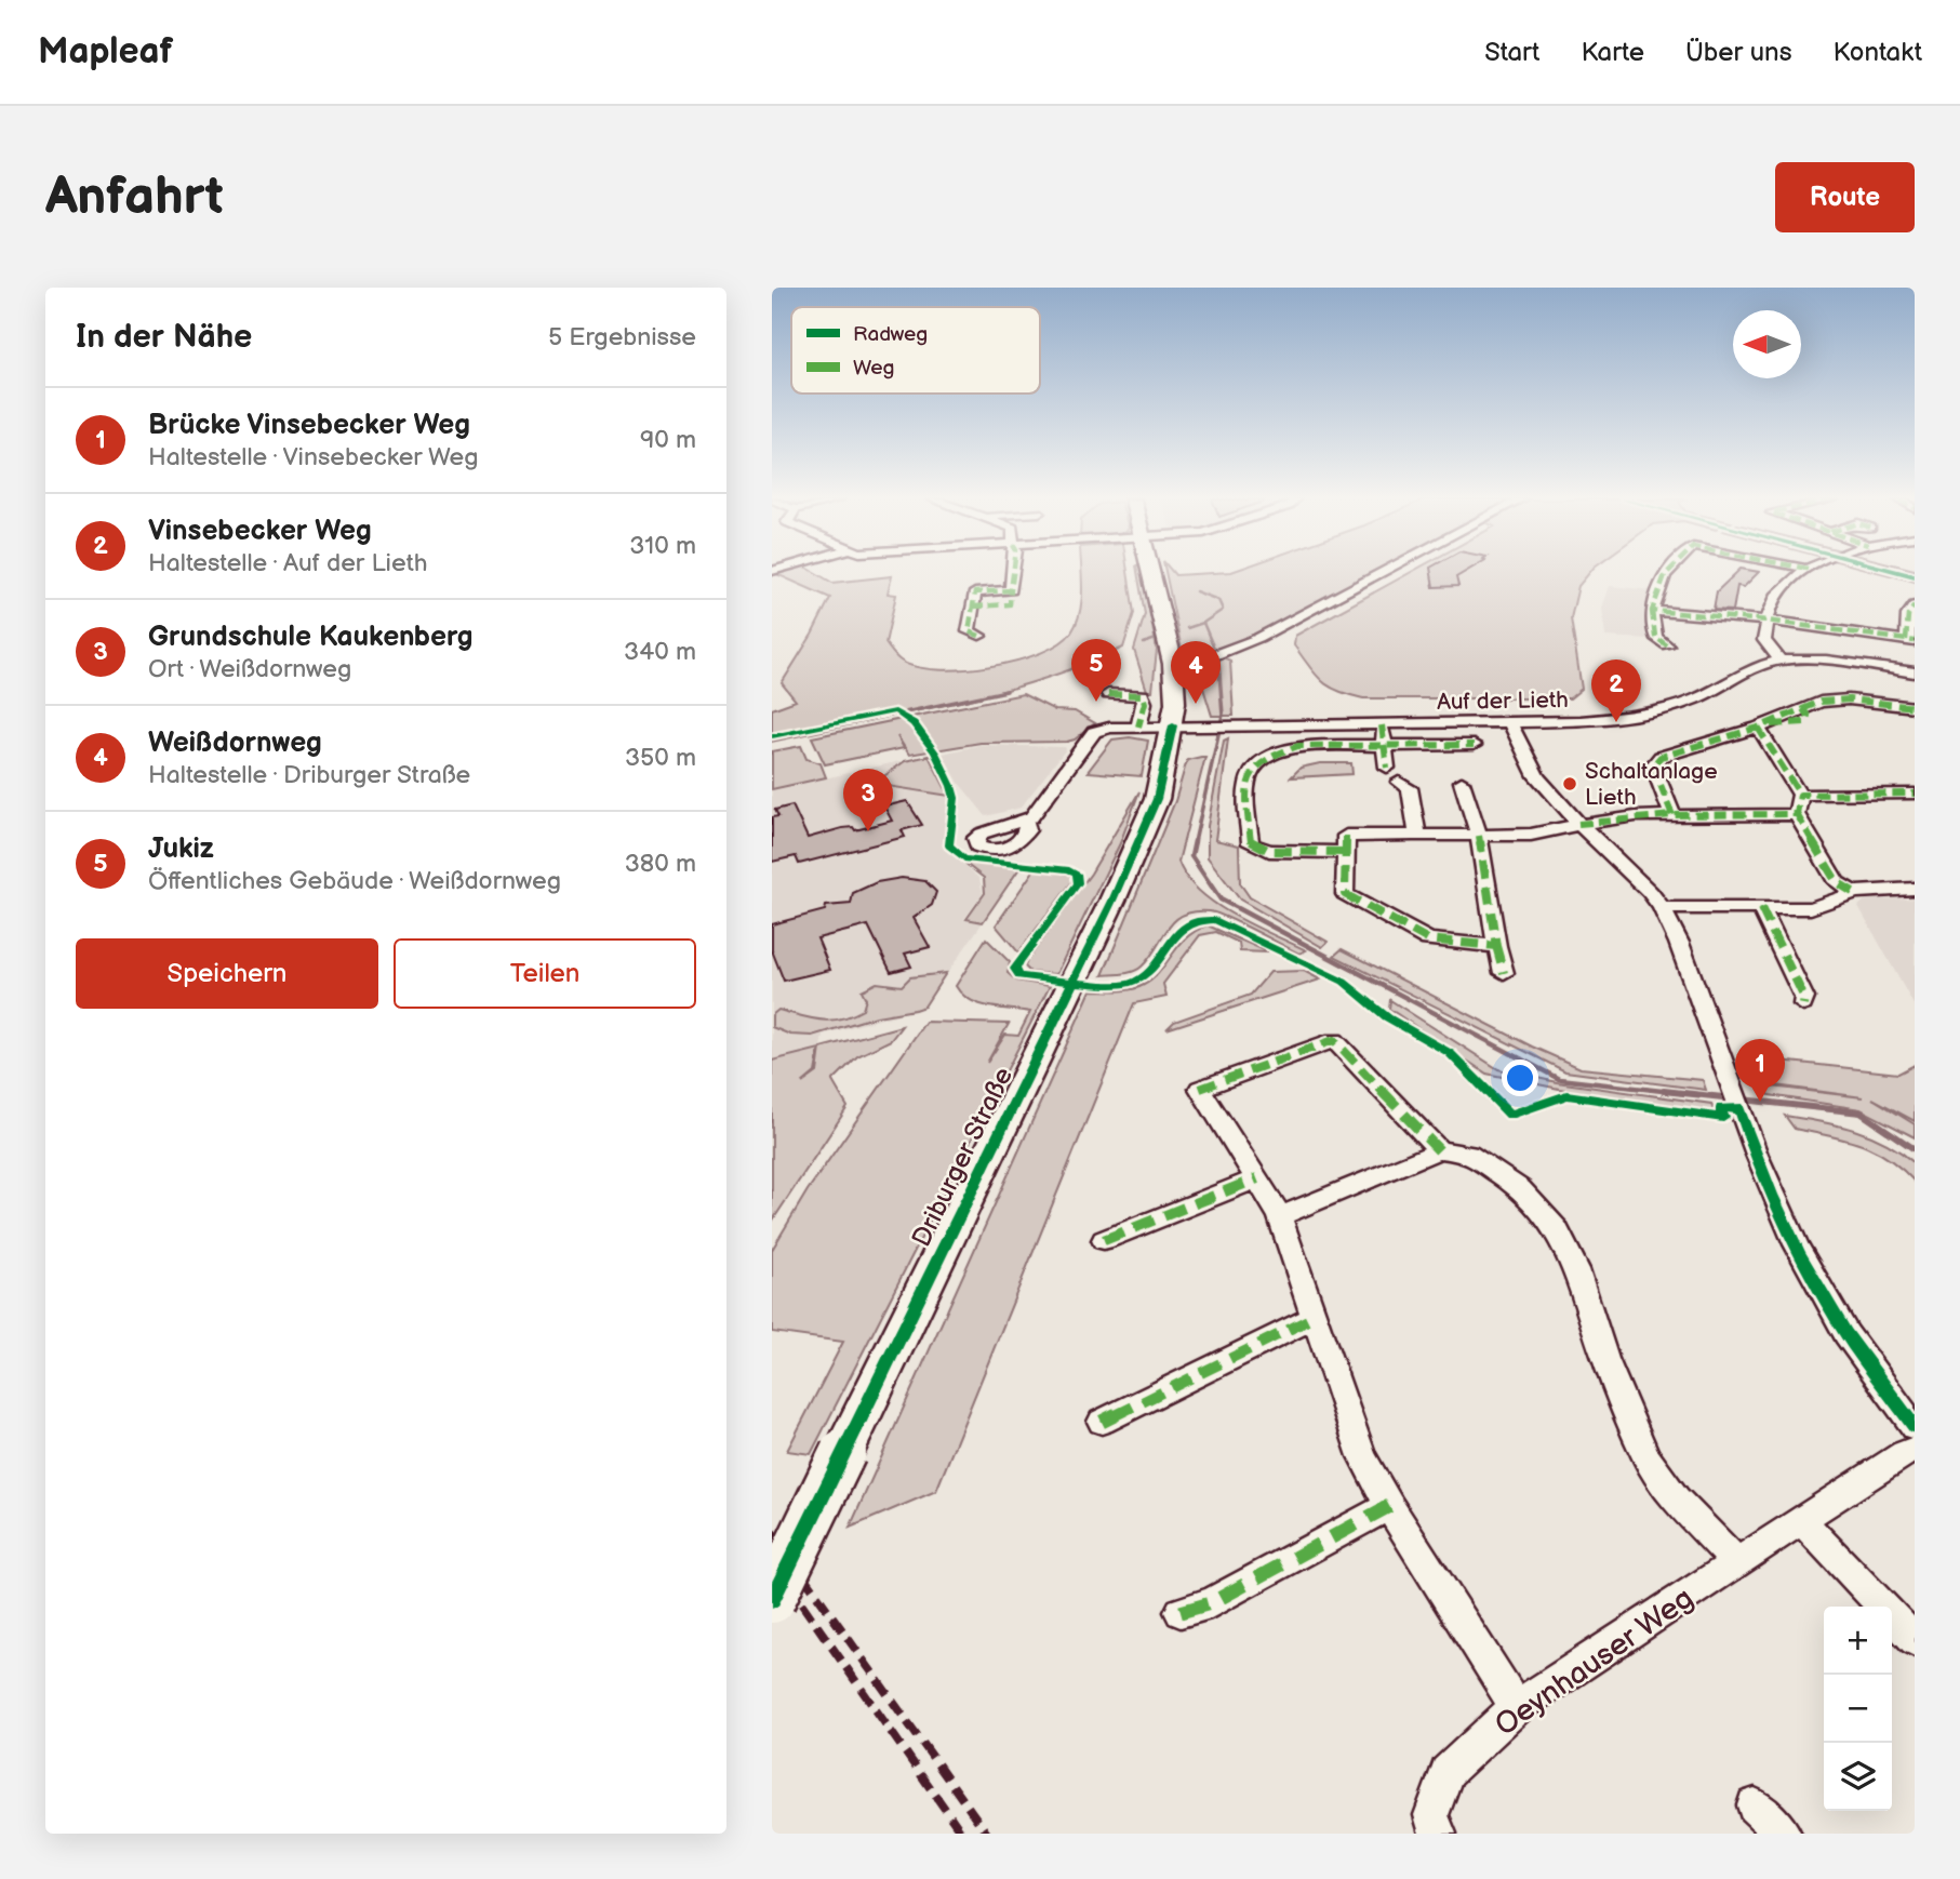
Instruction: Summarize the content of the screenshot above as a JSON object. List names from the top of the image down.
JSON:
{
  "streets": {
    "main road": ["Driburger Straße"],
    "street": ["Auf der Lieth", "Oeynhauser Weg"]
  },
  "crossings": [
    ["Auf der Lieth", "Driburger Straße"]
  ],
  "places": ["Schaltanlage Lieth"],
  "legend": ["Radweg", "Weg"],
  "north": "left",
  "page": {
    "header": "Mapleaf",
    "nav": [
      "Start",
      "Karte",
      "Über uns",
      "Kontakt"
    ],
    "buttons": [
      "Route",
      ["Speichern", "Teilen"]
    ],
    "title": "Anfahrt",
    "heading": ["In der Nähe", "5 Ergebnisse"],
    "list": [
      {
        "mark": "1",
        "name": "Brücke Vinsebecker Weg",
        "note": "Haltestelle · Vinsebecker Weg",
        "value": "90 m"
      },
      {
        "mark": "2",
        "name": "Vinsebecker Weg",
        "note": "Haltestelle · Auf der Lieth",
        "value": "310 m"
      },
      {
        "mark": "3",
        "name": "Grundschule Kaukenberg",
        "note": "Ort · Weißdornweg",
        "value": "340 m"
      },
      {
        "mark": "4",
        "name": "Weißdornweg",
        "note": "Haltestelle · Driburger Straße",
        "value": "350 m"
      },
      {
        "mark": "5",
        "name": "Jukiz",
        "note": "Öffentliches Gebäude · Weißdornweg",
        "value": "380 m"
      }
    ],
    "pins": [
      "5",
      "4",
      "2",
      "3",
      "1"
    ],
    "map_buttons": ["+", "−"]
  }
}
